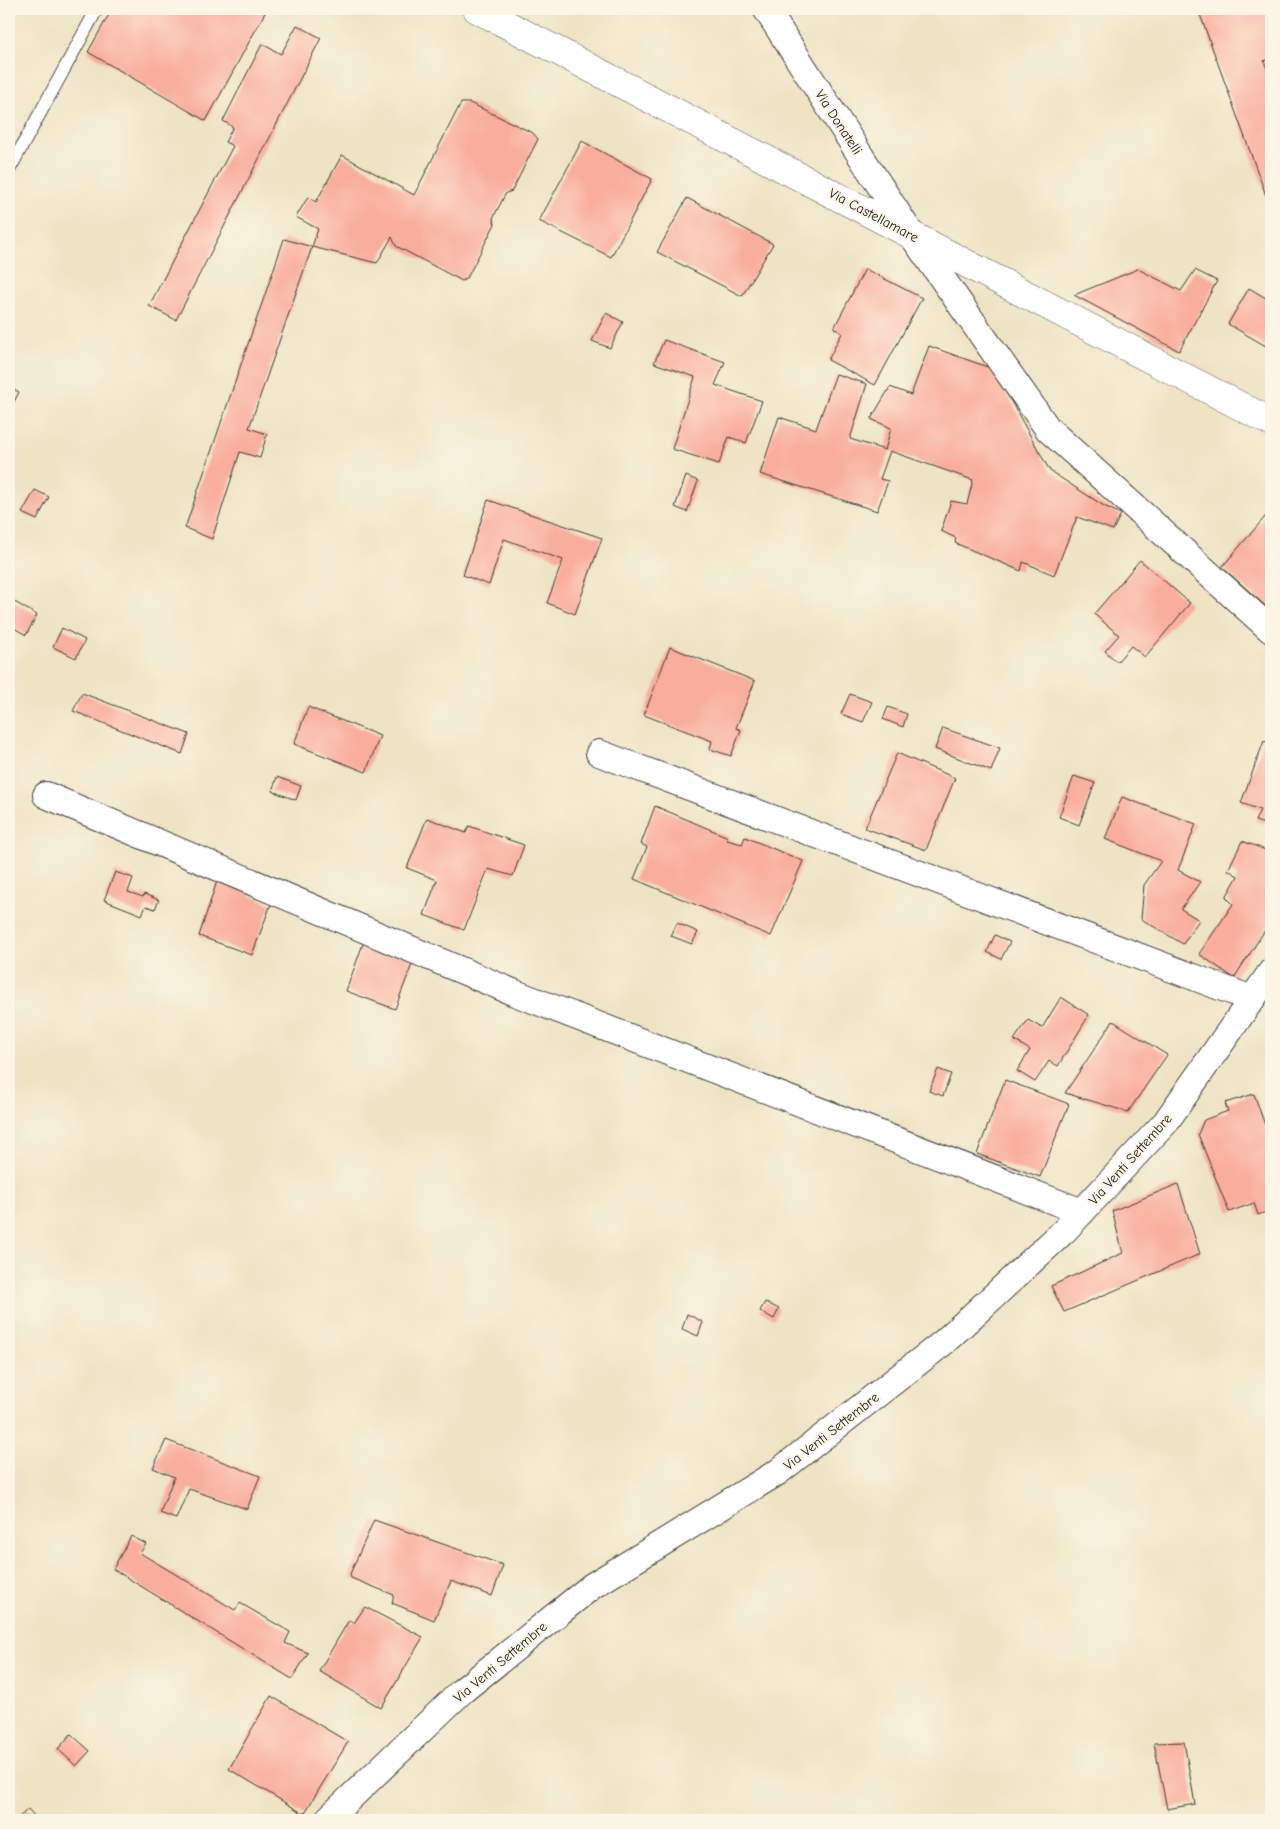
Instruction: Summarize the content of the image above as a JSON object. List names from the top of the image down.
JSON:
{
  "streets": {
    "main road": ["Via Castellamare"],
    "street": ["Via Donatelli", "Via Venti Settembre"]
  },
  "crossings": [
    ["Via Donatelli", "Via Castellamare"]
  ]
}
